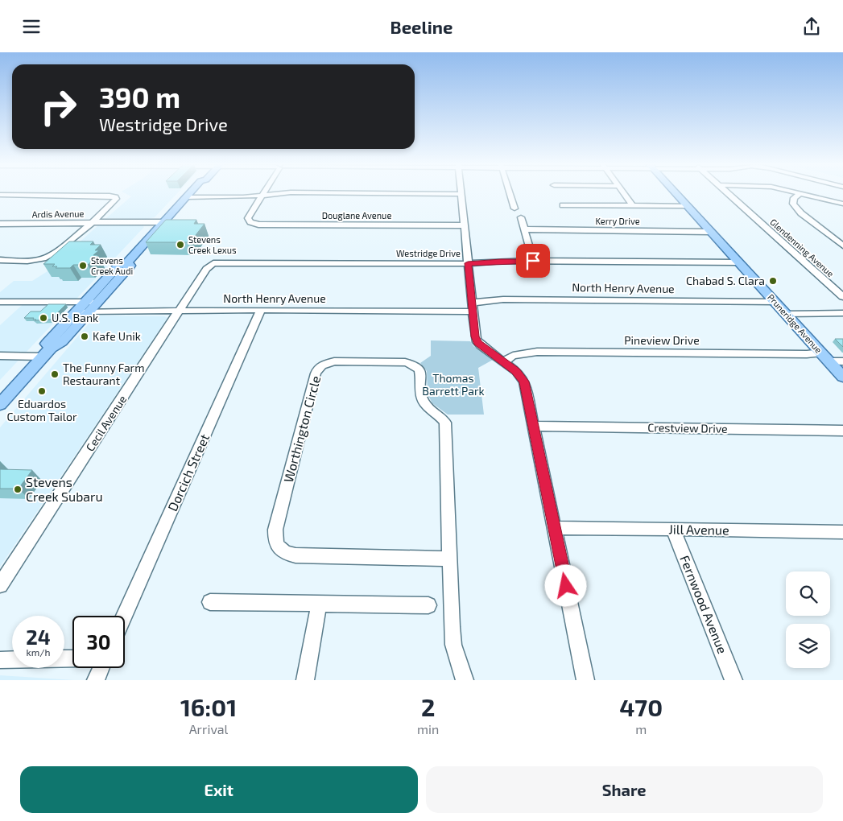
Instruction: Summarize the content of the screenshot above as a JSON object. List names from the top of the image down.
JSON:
{
  "streets": {
    "main road": ["Pruneridge Avenue"],
    "street": [
      "Ardis Avenue",
      "Douglane Avenue",
      "Kerry Drive",
      "Glendenning Avenue",
      "Westridge Drive",
      "North Henry Avenue",
      "Pineview Drive",
      "Cecil Avenue",
      "Crestview Drive",
      "Worthington Circle",
      "Dorcich Street",
      "Jill Avenue",
      "Fernwood Avenue"
    ]
  },
  "crossings": [
    ["Kerry Drive", "Pruneridge Avenue"],
    ["Westridge Drive", "Pruneridge Avenue"],
    ["Westridge Drive", "Cecil Avenue"],
    ["North Henry Avenue", "Pruneridge Avenue"],
    ["North Henry Avenue", "Cecil Avenue"],
    ["North Henry Avenue", "Dorcich Street"],
    ["Pruneridge Avenue", "Pineview Drive"],
    ["Jill Avenue", "Fernwood Avenue"]
  ],
  "parks": ["Thomas Barrett Park"],
  "places": [
    "Stevens Creek Lexus",
    "Stevens Creek Audi",
    "Chabad S. Clara",
    "U.S. Bank",
    "Kafe Unik",
    "The Funny Farm Restaurant",
    "Eduardos Custom Tailor",
    "Stevens Creek Subaru"
  ],
  "page": {
    "header": "Beeline",
    "turn": ["390 m", "Westridge Drive"],
    "speed": "24 km/h",
    "limit": "30",
    "eta": [
      "16:01",
      "Arrival",
      "2",
      "min",
      "470",
      "m"
    ],
    "buttons": ["Exit", "Share"]
  }
}
